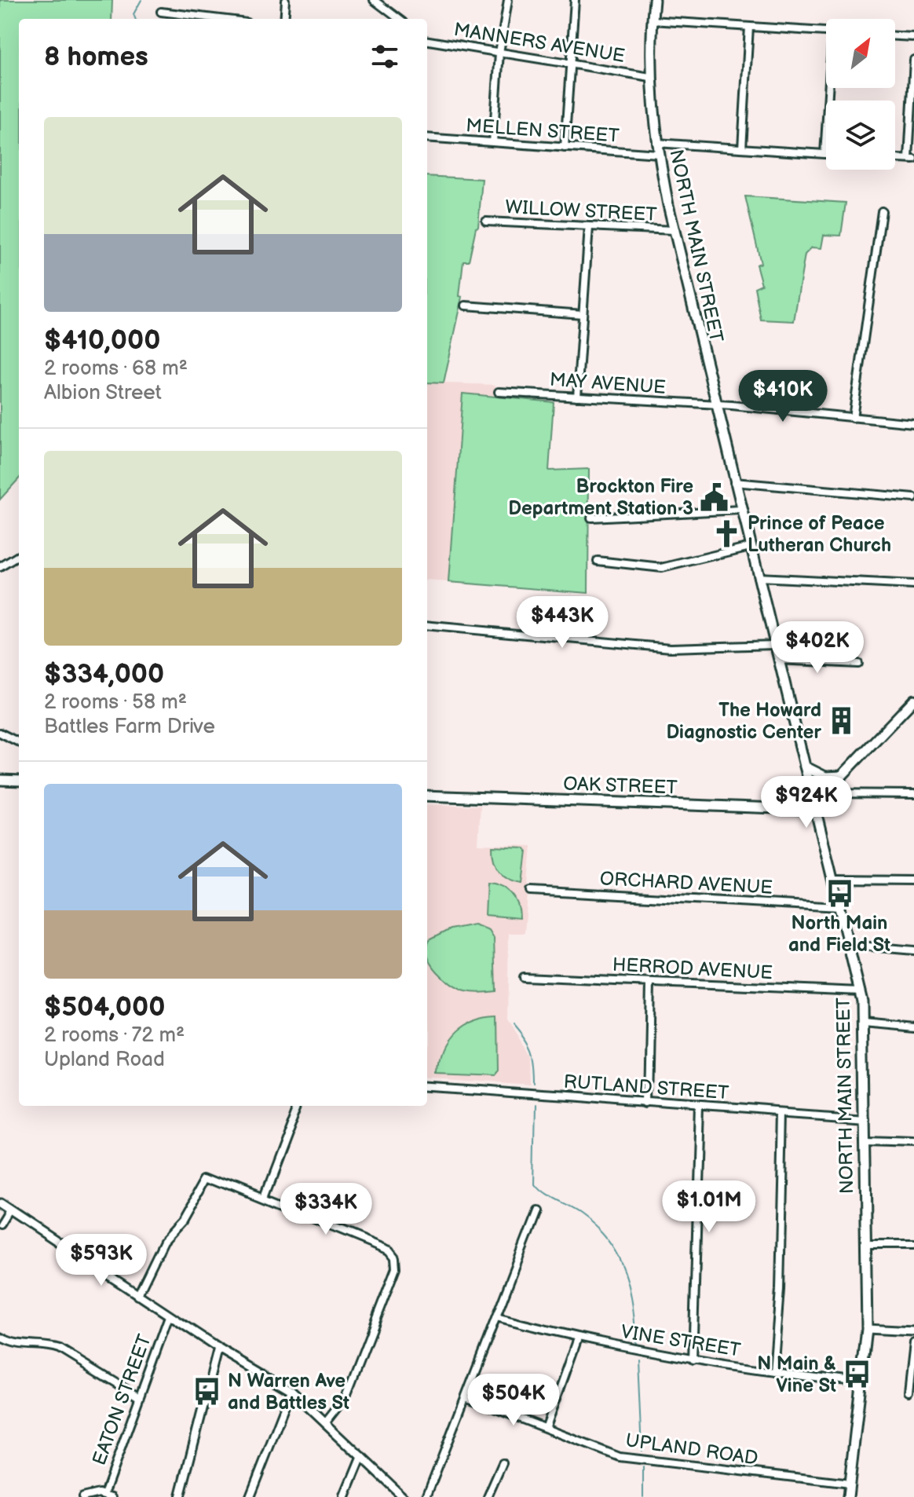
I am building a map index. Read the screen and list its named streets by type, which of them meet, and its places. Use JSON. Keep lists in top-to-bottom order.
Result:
{
  "streets": {
    "main road": ["NORTH MAIN STREET", "OAK STREET"],
    "street": [
      "MANNERS AVENUE",
      "MELLEN STREET",
      "WILLOW STREET",
      "MAY AVENUE",
      "ORCHARD AVENUE",
      "HERROD AVENUE",
      "RUTLAND STREET",
      "VINE STREET",
      "EATON STREET",
      "UPLAND ROAD"
    ]
  },
  "crossings": [
    ["MANNERS AVENUE", "NORTH MAIN STREET"],
    ["MELLEN STREET", "NORTH MAIN STREET"],
    ["WILLOW STREET", "NORTH MAIN STREET"],
    ["NORTH MAIN STREET", "MAY AVENUE"],
    ["NORTH MAIN STREET", "OAK STREET"],
    ["NORTH MAIN STREET", "ORCHARD AVENUE"],
    ["NORTH MAIN STREET", "HERROD AVENUE"],
    ["NORTH MAIN STREET", "RUTLAND STREET"],
    ["NORTH MAIN STREET", "VINE STREET"],
    ["NORTH MAIN STREET", "UPLAND ROAD"]
  ],
  "places": {
    "public building": ["Brockton Fire Department Station 3"],
    "church": ["Prince of Peace Lutheran Church"],
    "building": ["The Howard Diagnostic Center"],
    "bus stop": ["North Main and Field St", "N Main & Vine St", "N Warren Ave and Battles St"]
  },
  "north": "top right",
  "page": {
    "heading": "8 homes",
    "list": [
      {
        "name": "$410,000",
        "note": "2 rooms · 68 m² · Albion Street"
      },
      {
        "name": "$334,000",
        "note": "2 rooms · 58 m² · Battles Farm Drive"
      },
      {
        "name": "$504,000",
        "note": "2 rooms · 72 m² · Upland Road"
      }
    ],
    "price": [
      "$410K",
      "$443K",
      "$402K",
      "$924K",
      "$1.01M",
      "$334K",
      "$593K",
      "$504K"
    ]
  }
}
